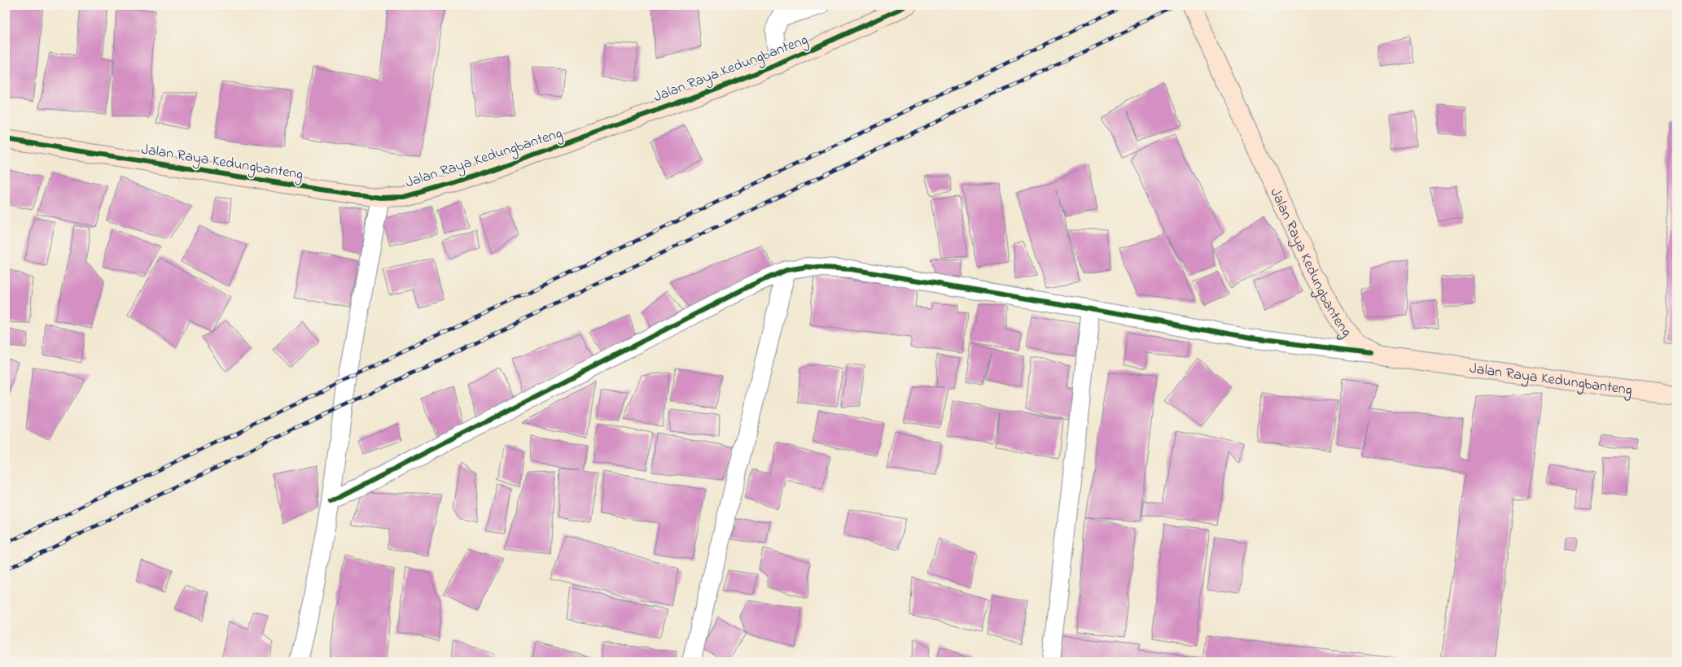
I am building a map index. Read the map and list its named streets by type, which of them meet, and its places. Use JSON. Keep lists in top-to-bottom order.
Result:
{
  "streets": {
    "street": ["Jalan Raya Kedungbanteng"]
  }
}
